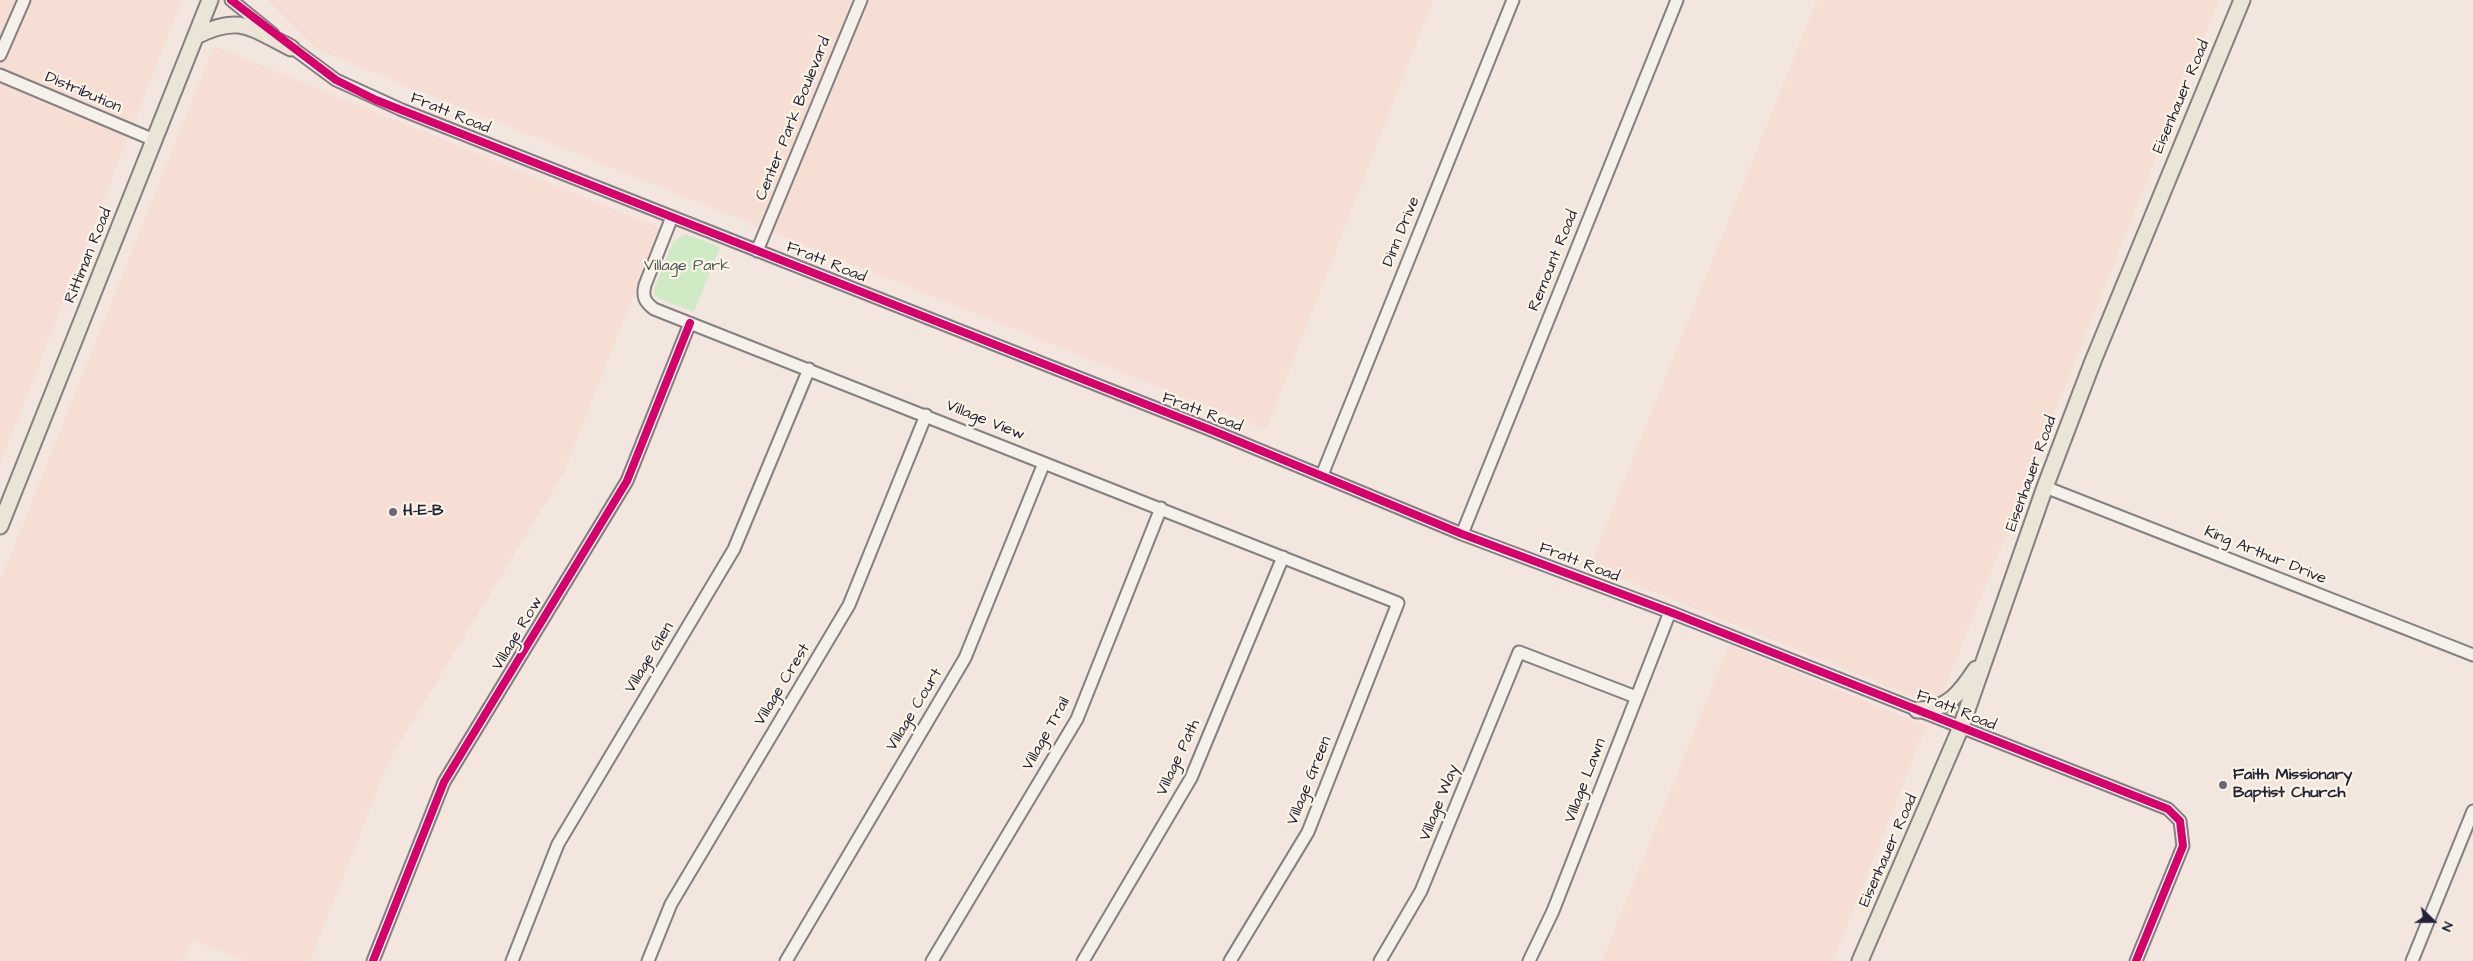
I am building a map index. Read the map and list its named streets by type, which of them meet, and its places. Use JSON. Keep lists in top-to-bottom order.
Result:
{
  "streets": {
    "main road": ["Eisenhauer Road", "Rittiman Road"],
    "street": [
      "Distribution",
      "Fratt Road",
      "Center Park Boulevard",
      "Dinn Drive",
      "Remount Road",
      "Village View",
      "King Arthur Drive",
      "Village Row",
      "Village Glen",
      "Village Crest",
      "Village Court",
      "Village Trail",
      "Village Path",
      "Village Green",
      "Village Lawn",
      "Village Way"
    ]
  },
  "crossings": [
    ["Distribution", "Rittiman Road"],
    ["Eisenhauer Road", "Fratt Road"],
    ["Eisenhauer Road", "King Arthur Drive"],
    ["Fratt Road", "Center Park Boulevard"],
    ["Fratt Road", "Dinn Drive"],
    ["Fratt Road", "Remount Road"],
    ["Fratt Road", "Village View"],
    ["Fratt Road", "Village Lawn"],
    ["Village View", "Village Row"],
    ["Village View", "Village Glen"],
    ["Village View", "Village Crest"],
    ["Village View", "Village Court"],
    ["Village View", "Village Trail"],
    ["Village View", "Village Path"],
    ["Village View", "Village Green"],
    ["Village Lawn", "Village Way"]
  ],
  "parks": ["Village Park"],
  "places": ["H-E-B", "Faith Missionary Baptist Church"],
  "north": "right"
}
